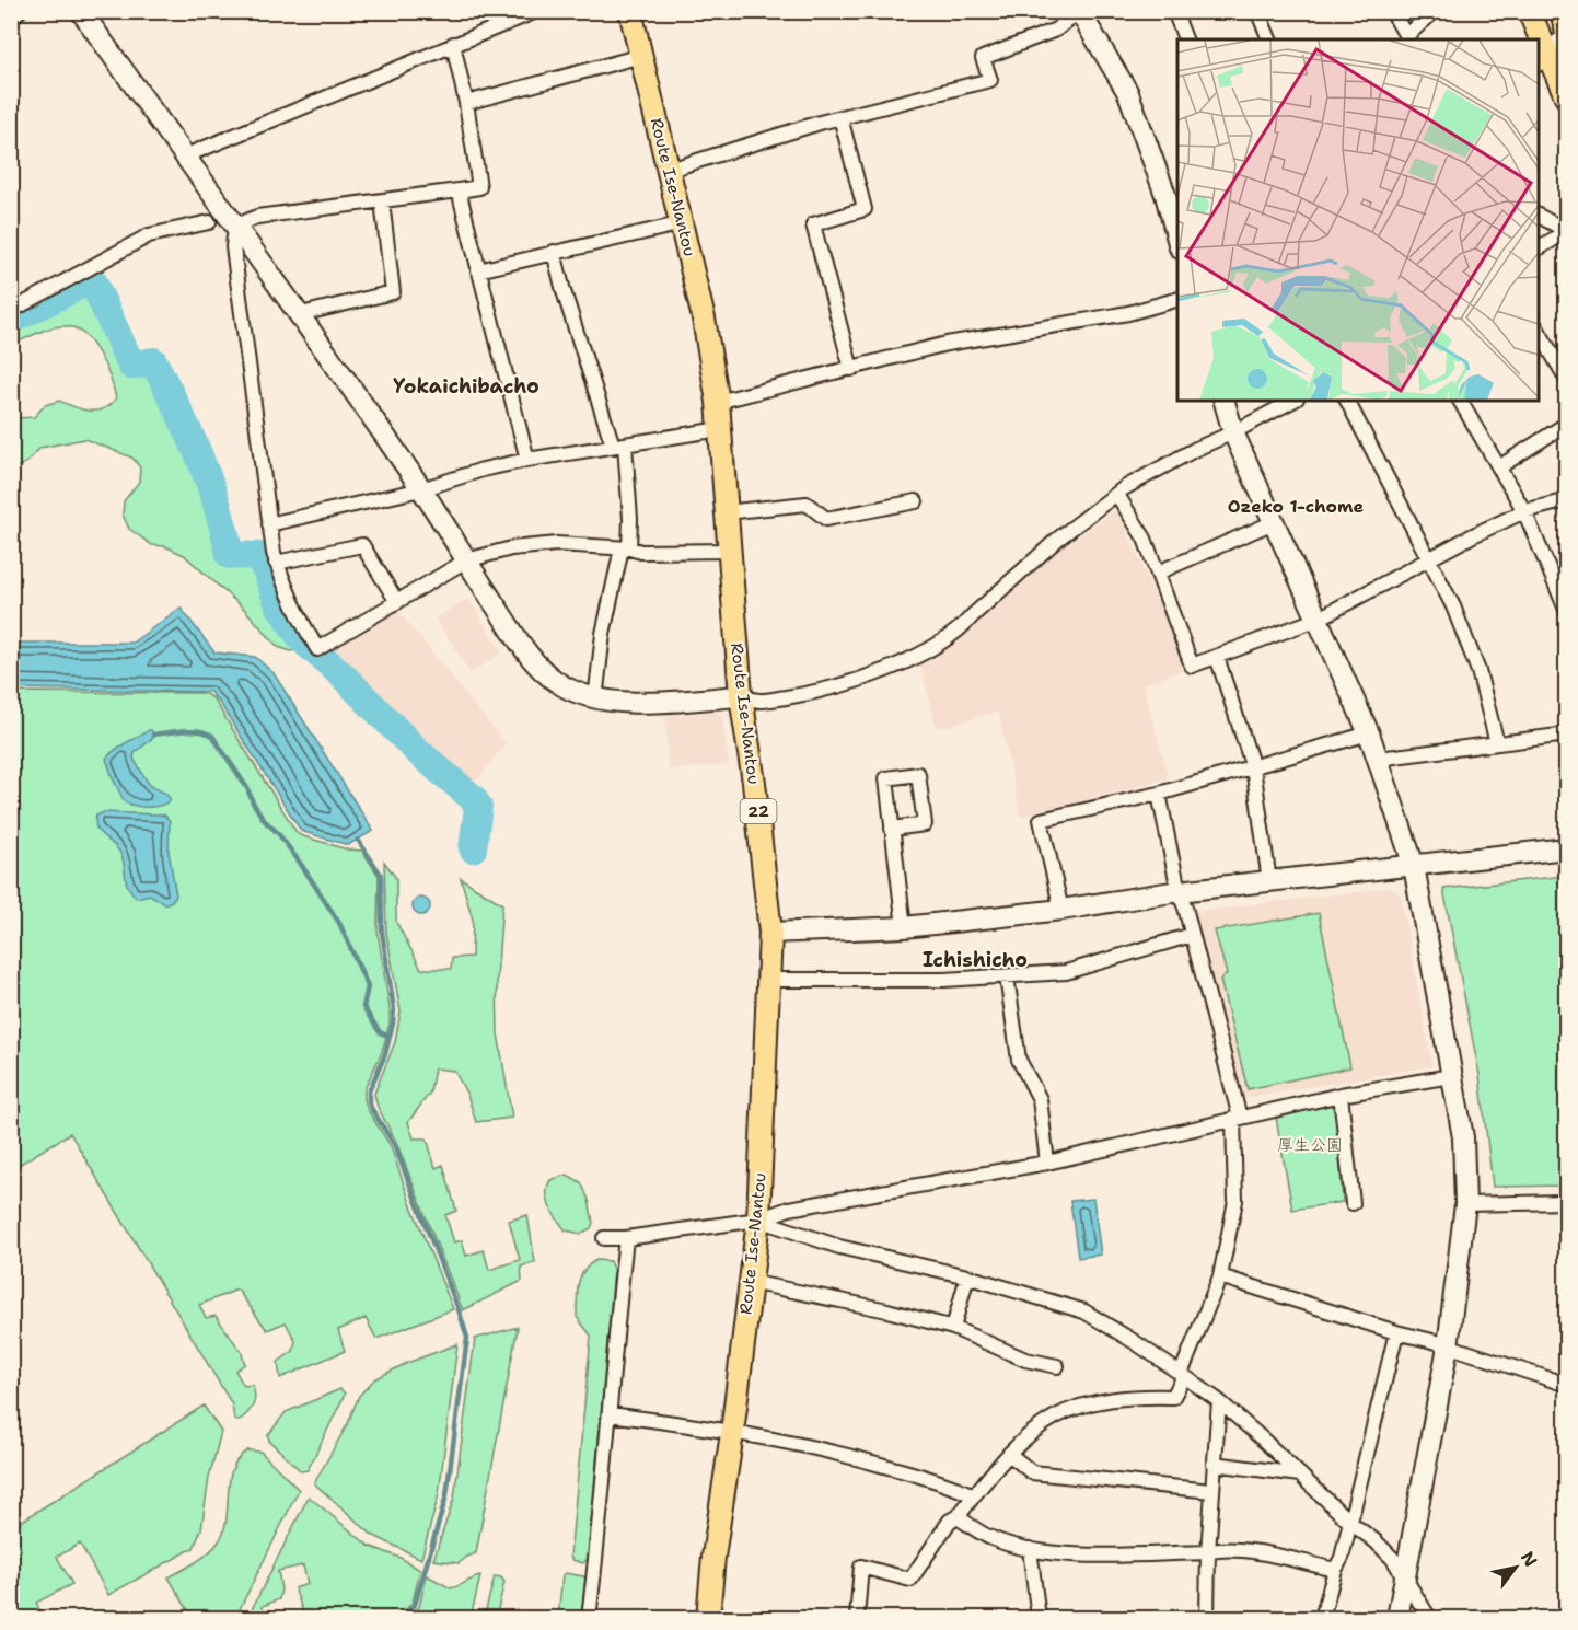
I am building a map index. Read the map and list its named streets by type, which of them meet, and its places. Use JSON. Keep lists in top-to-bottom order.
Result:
{
  "streets": {
    "main road": ["Route Ise-Nantou", "22"]
  },
  "districts": ["Yokaichibacho", "Ozeko 1-chome", "Ichishicho"],
  "parks": ["厚生公園"],
  "north": "top right"
}
